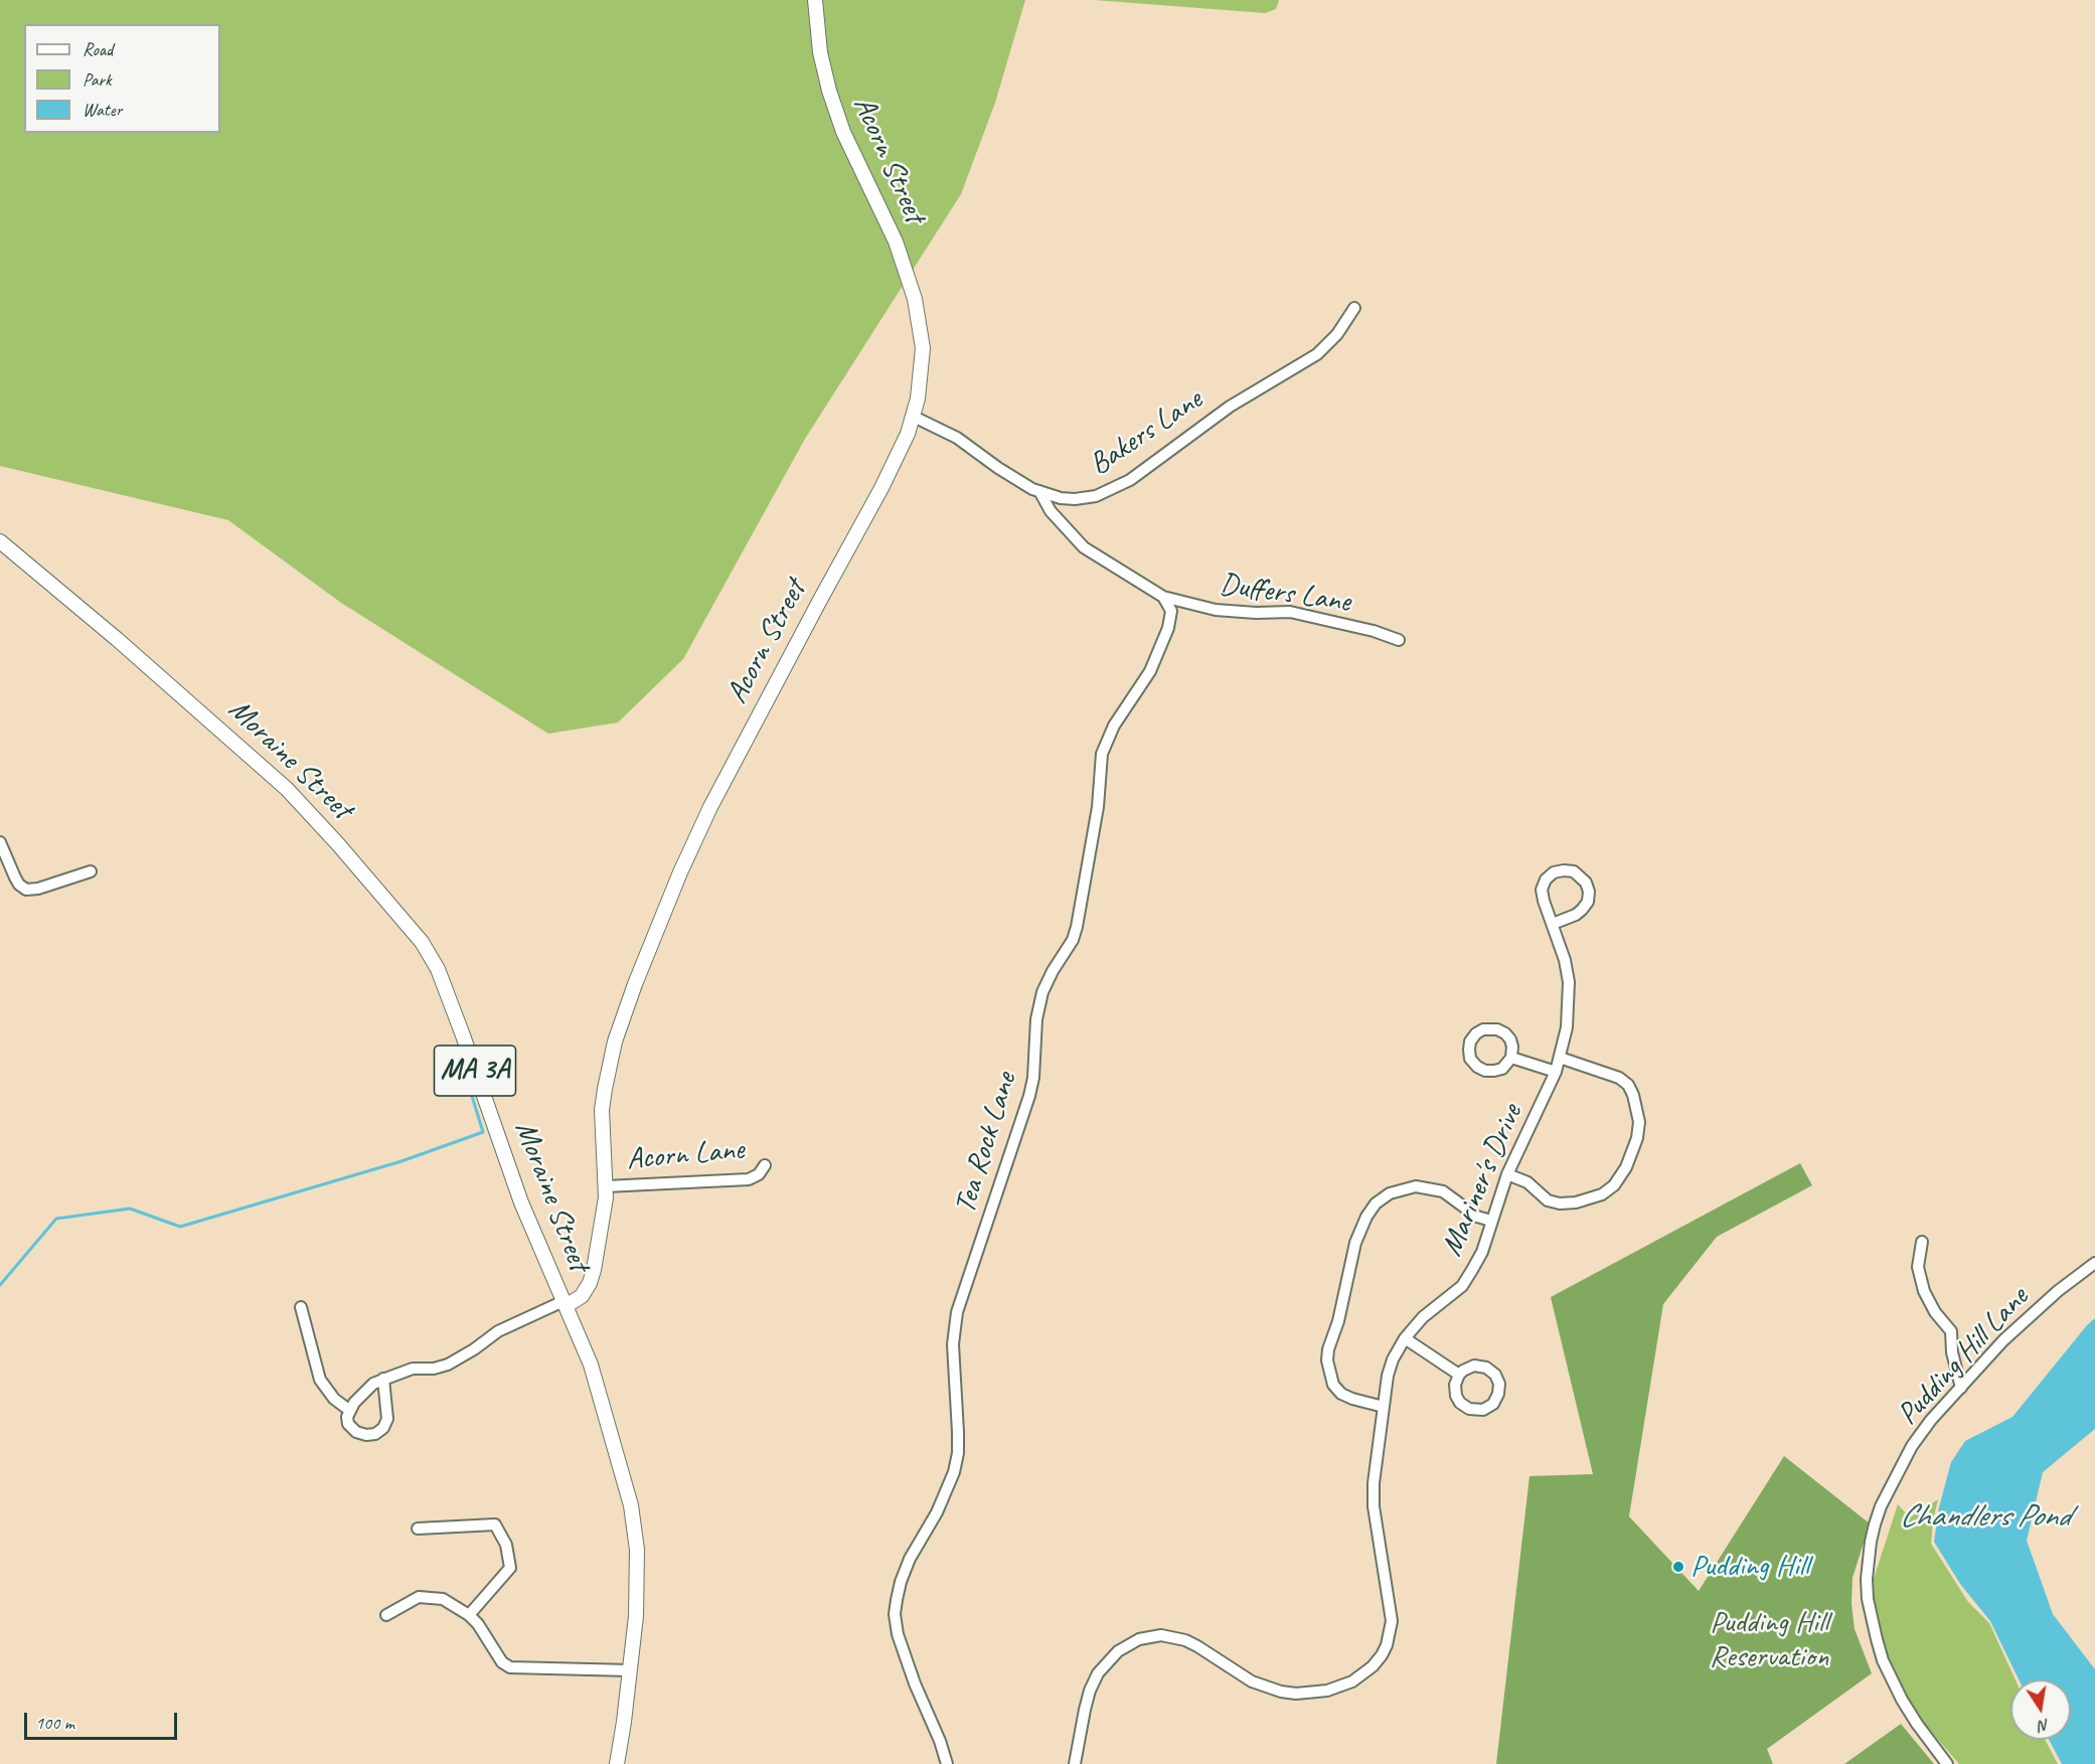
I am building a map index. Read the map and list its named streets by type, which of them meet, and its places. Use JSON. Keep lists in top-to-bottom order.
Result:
{
  "streets": {
    "main road": ["Acorn Street", "Moraine Street", "MA 3A"],
    "street": [
      "Bakers Lane",
      "Duffers Lane",
      "Tea Rock Lane",
      "Acorn Lane",
      "Mariner's Drive",
      "Pudding Hill Lane"
    ]
  },
  "crossings": [
    ["Acorn Street", "Bakers Lane"],
    ["Acorn Street", "Moraine Street"],
    ["Acorn Street", "Acorn Lane"],
    ["Duffers Lane", "Tea Rock Lane"]
  ],
  "water": ["Chandlers Pond"],
  "parks": ["Pudding Hill Reservation"],
  "places": ["Pudding Hill"],
  "legend": ["Road", "Park", "Water"],
  "scale_bar": "100 m",
  "north": "bottom"
}
